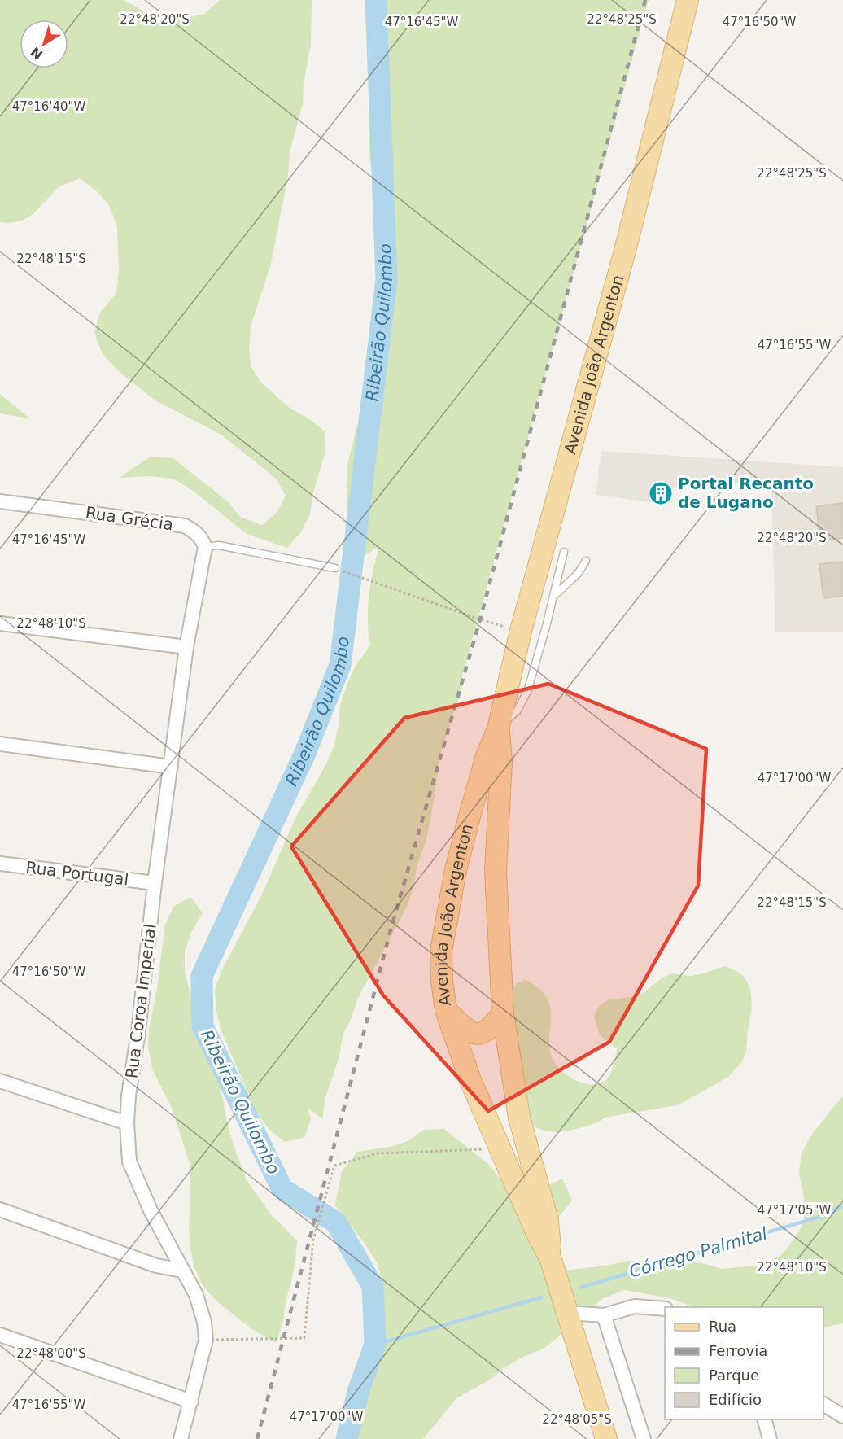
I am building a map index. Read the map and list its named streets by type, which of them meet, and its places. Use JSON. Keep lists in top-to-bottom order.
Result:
{
  "streets": {
    "main road": ["Avenida João Argenton"],
    "street": ["Rua Grécia", "Rua Portugal", "Rua Coroa Imperial"]
  },
  "crossings": [
    ["Rua Grécia", "Rua Coroa Imperial"],
    ["Rua Portugal", "Rua Coroa Imperial"]
  ],
  "water": ["Ribeirão Quilombo", "Córrego Palmital"],
  "places": {
    "building": ["Portal Recanto de Lugano"]
  },
  "legend": [
    "Rua",
    "Ferrovia",
    "Parque",
    "Edifício"
  ],
  "north": "bottom left",
  "coordinates": [
    "22°48'20\"S",
    "22°48'25\"S",
    "47°16'45\"W",
    "47°16'50\"W",
    "47°16'40\"W",
    "22°48'15\"S",
    "47°16'55\"W",
    "22°48'10\"S",
    "47°17'00\"W",
    "47°17'05\"W",
    "22°48'00\"S",
    "22°48'05\"S"
  ]
}
